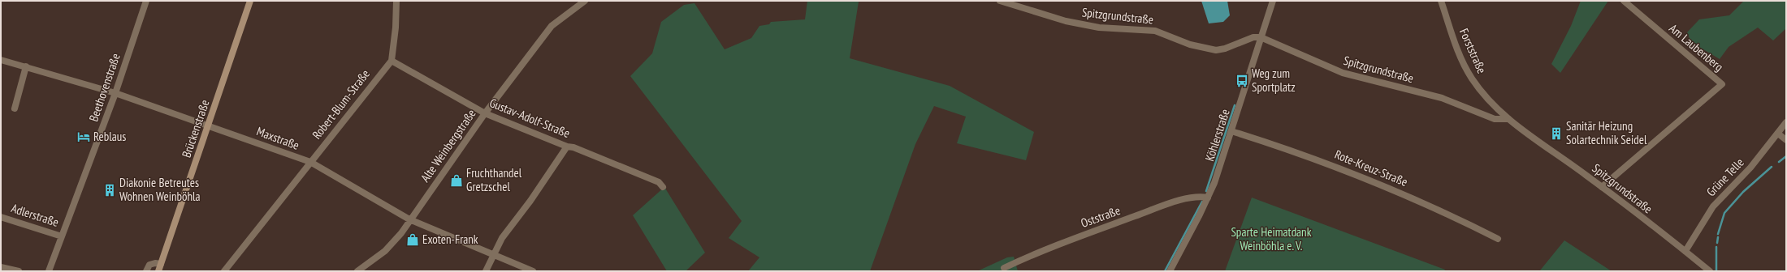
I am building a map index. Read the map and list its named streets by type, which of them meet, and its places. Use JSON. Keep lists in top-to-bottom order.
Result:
{
  "streets": {
    "main road": ["Brückenstraße"],
    "street": [
      "Spitzgrundstraße",
      "Am Laubenberg",
      "Forststraße",
      "Beethovenstraße",
      "Robert-Blum-Straße",
      "Gustav-Adolf-Straße",
      "Köhlerstraße",
      "Maxstraße",
      "Alte Weinbergstraße",
      "Rote-Kreuz-Straße",
      "Grüne Telle",
      "Adlerstraße",
      "Oststraße"
    ]
  },
  "crossings": [
    ["Spitzgrundstraße", "Am Laubenberg"],
    ["Spitzgrundstraße", "Forststraße"],
    ["Spitzgrundstraße", "Köhlerstraße"],
    ["Spitzgrundstraße", "Grüne Telle"],
    ["Beethovenstraße", "Maxstraße"],
    ["Beethovenstraße", "Adlerstraße"],
    ["Robert-Blum-Straße", "Gustav-Adolf-Straße"],
    ["Robert-Blum-Straße", "Maxstraße"],
    ["Gustav-Adolf-Straße", "Alte Weinbergstraße"],
    ["Brückenstraße", "Maxstraße"],
    ["Köhlerstraße", "Rote-Kreuz-Straße"],
    ["Köhlerstraße", "Oststraße"],
    ["Maxstraße", "Alte Weinbergstraße"]
  ],
  "parks": ["Sparte Heimatdank Weinböhla e. V."],
  "places": {
    "bus stop": ["Weg zum Sportplatz"],
    "building": ["Sanitär Heizung Solartechnik Seidel", "Diakonie Betreutes Wohnen Weinböhla"],
    "hotel": ["Reblaus"],
    "shop": ["Fruchthandel Gretzschel", "Exoten-Frank"]
  }
}
